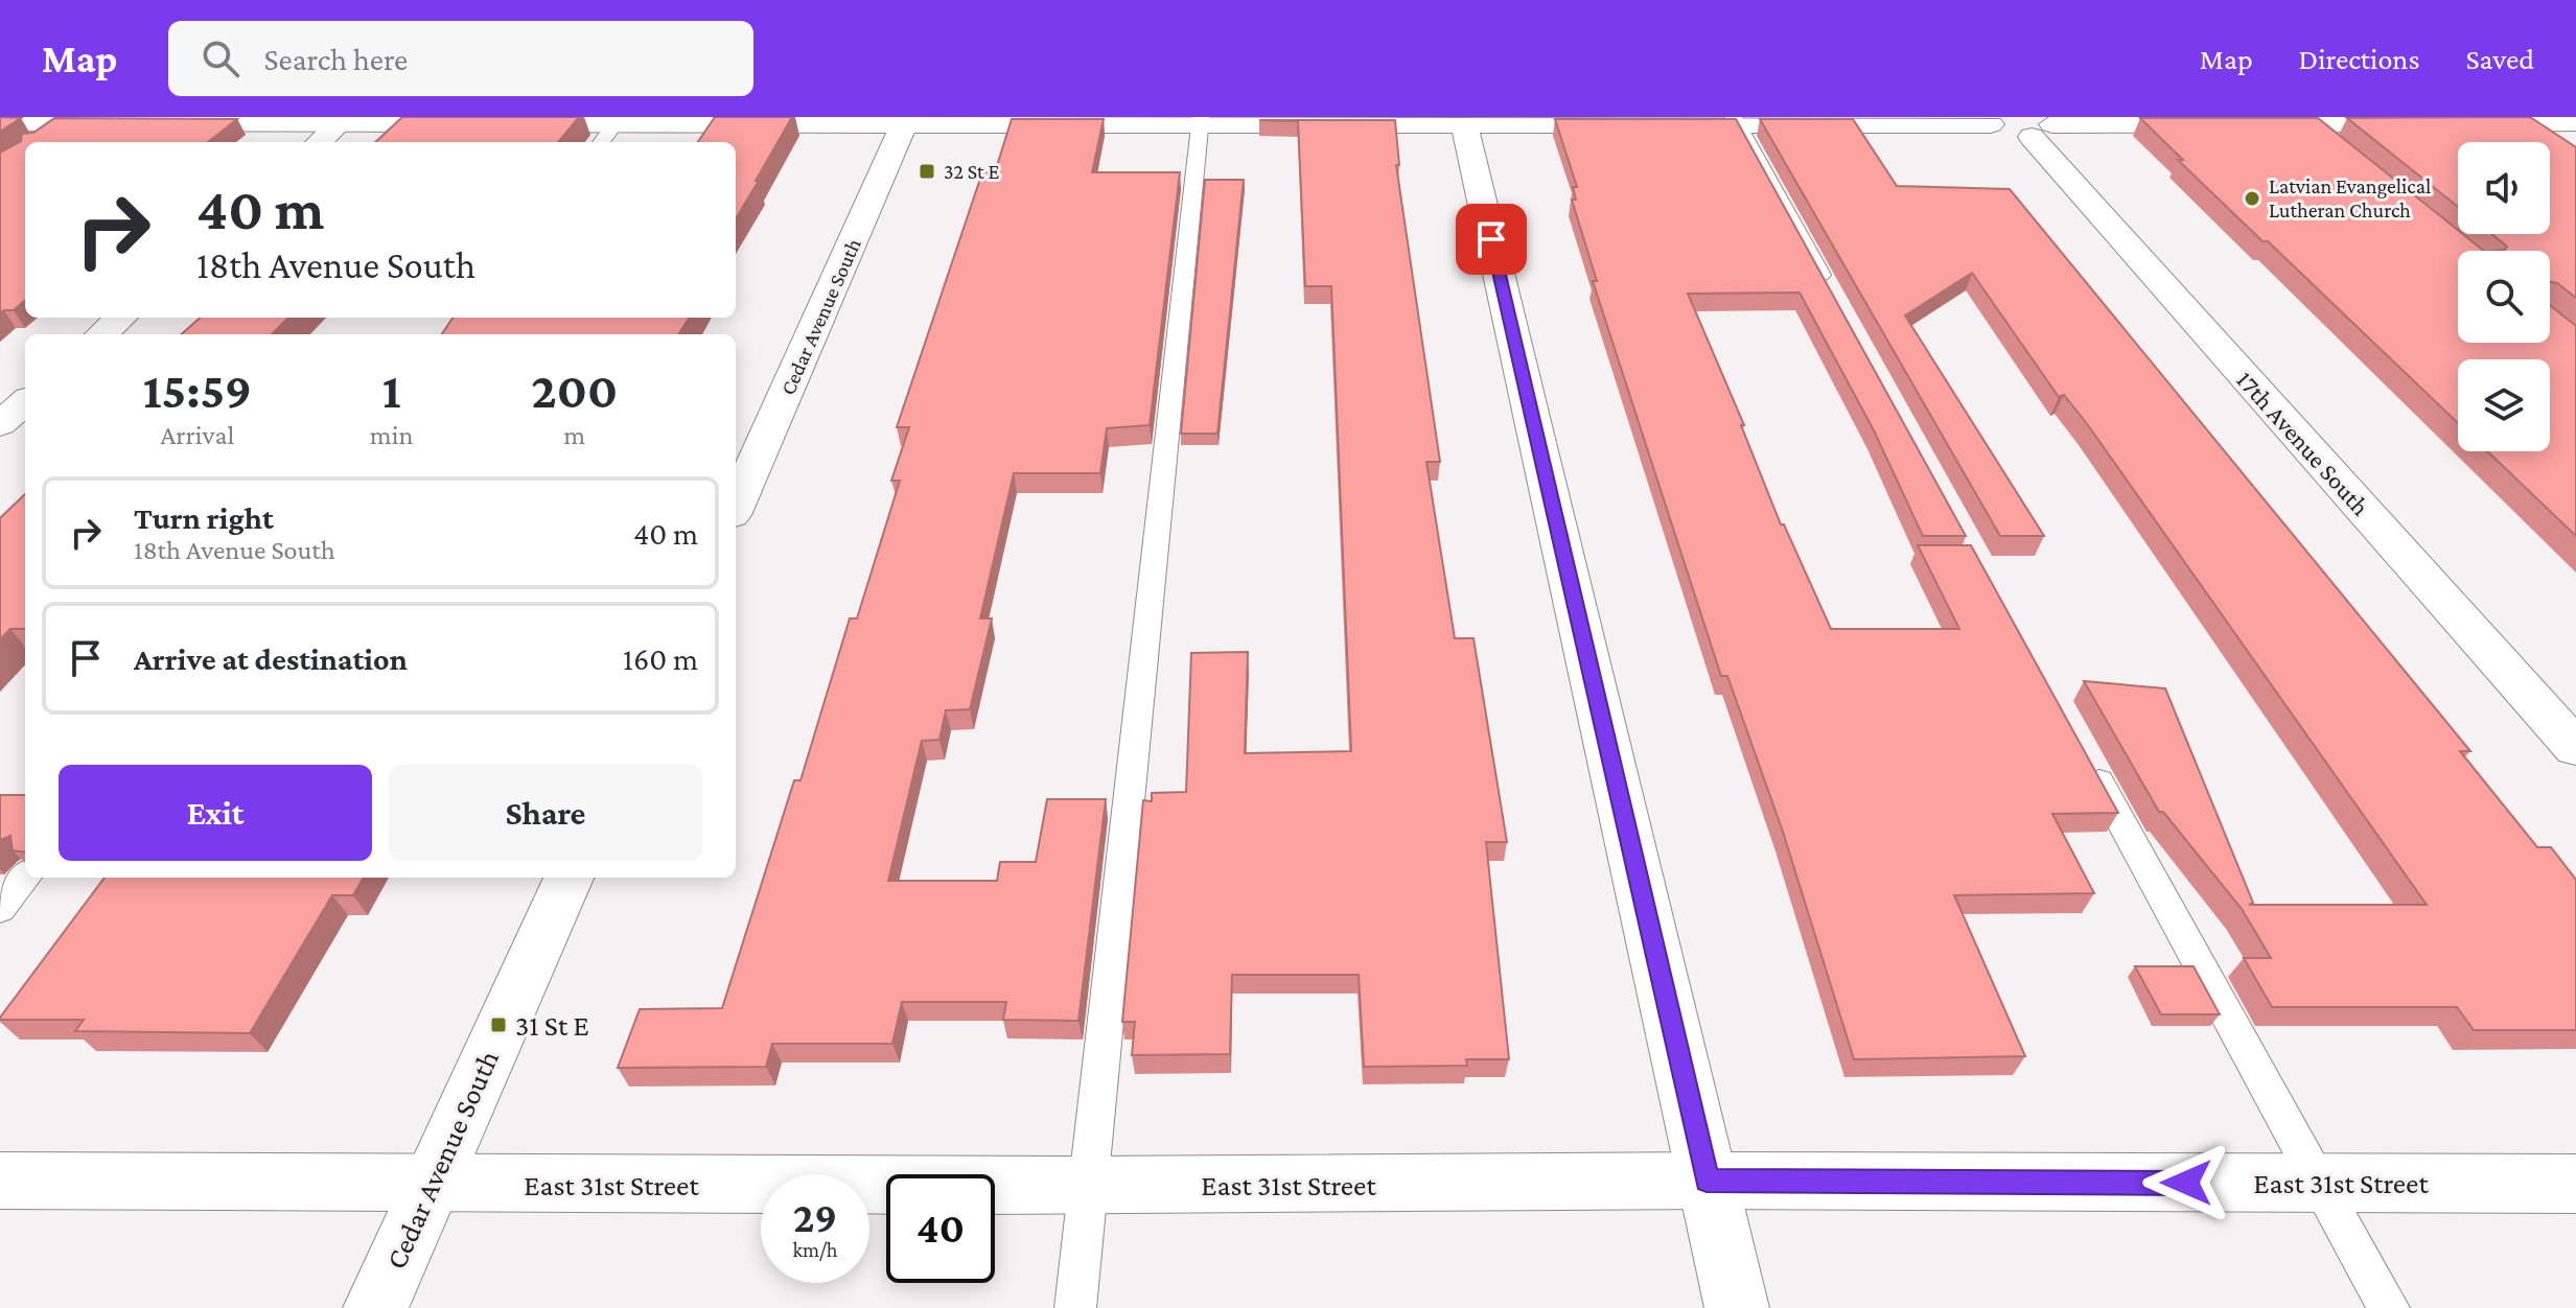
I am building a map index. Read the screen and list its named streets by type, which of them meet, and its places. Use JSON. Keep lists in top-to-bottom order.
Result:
{
  "streets": {
    "street": ["Cedar Avenue South", "17th Avenue South", "East 31st Street"]
  },
  "crossings": [
    ["Cedar Avenue South", "East 31st Street"]
  ],
  "places": {
    "transit": ["32 St E", "31 St E"],
    "other": ["Latvian Evangelical Lutheran Church"]
  },
  "page": {
    "header": "Map",
    "search": "Search here",
    "nav": ["Map", "Directions", "Saved"],
    "turn": ["40 m", "18th Avenue South"],
    "eta": [
      "15:59",
      "Arrival",
      "1",
      "min",
      "200",
      "m"
    ],
    "list": [
      {
        "name": "Turn right",
        "note": "18th Avenue South",
        "value": "40 m"
      },
      {
        "name": "Arrive at destination",
        "value": "160 m"
      }
    ],
    "buttons": ["Exit", "Share"],
    "speed": "29 km/h",
    "limit": "40"
  }
}
